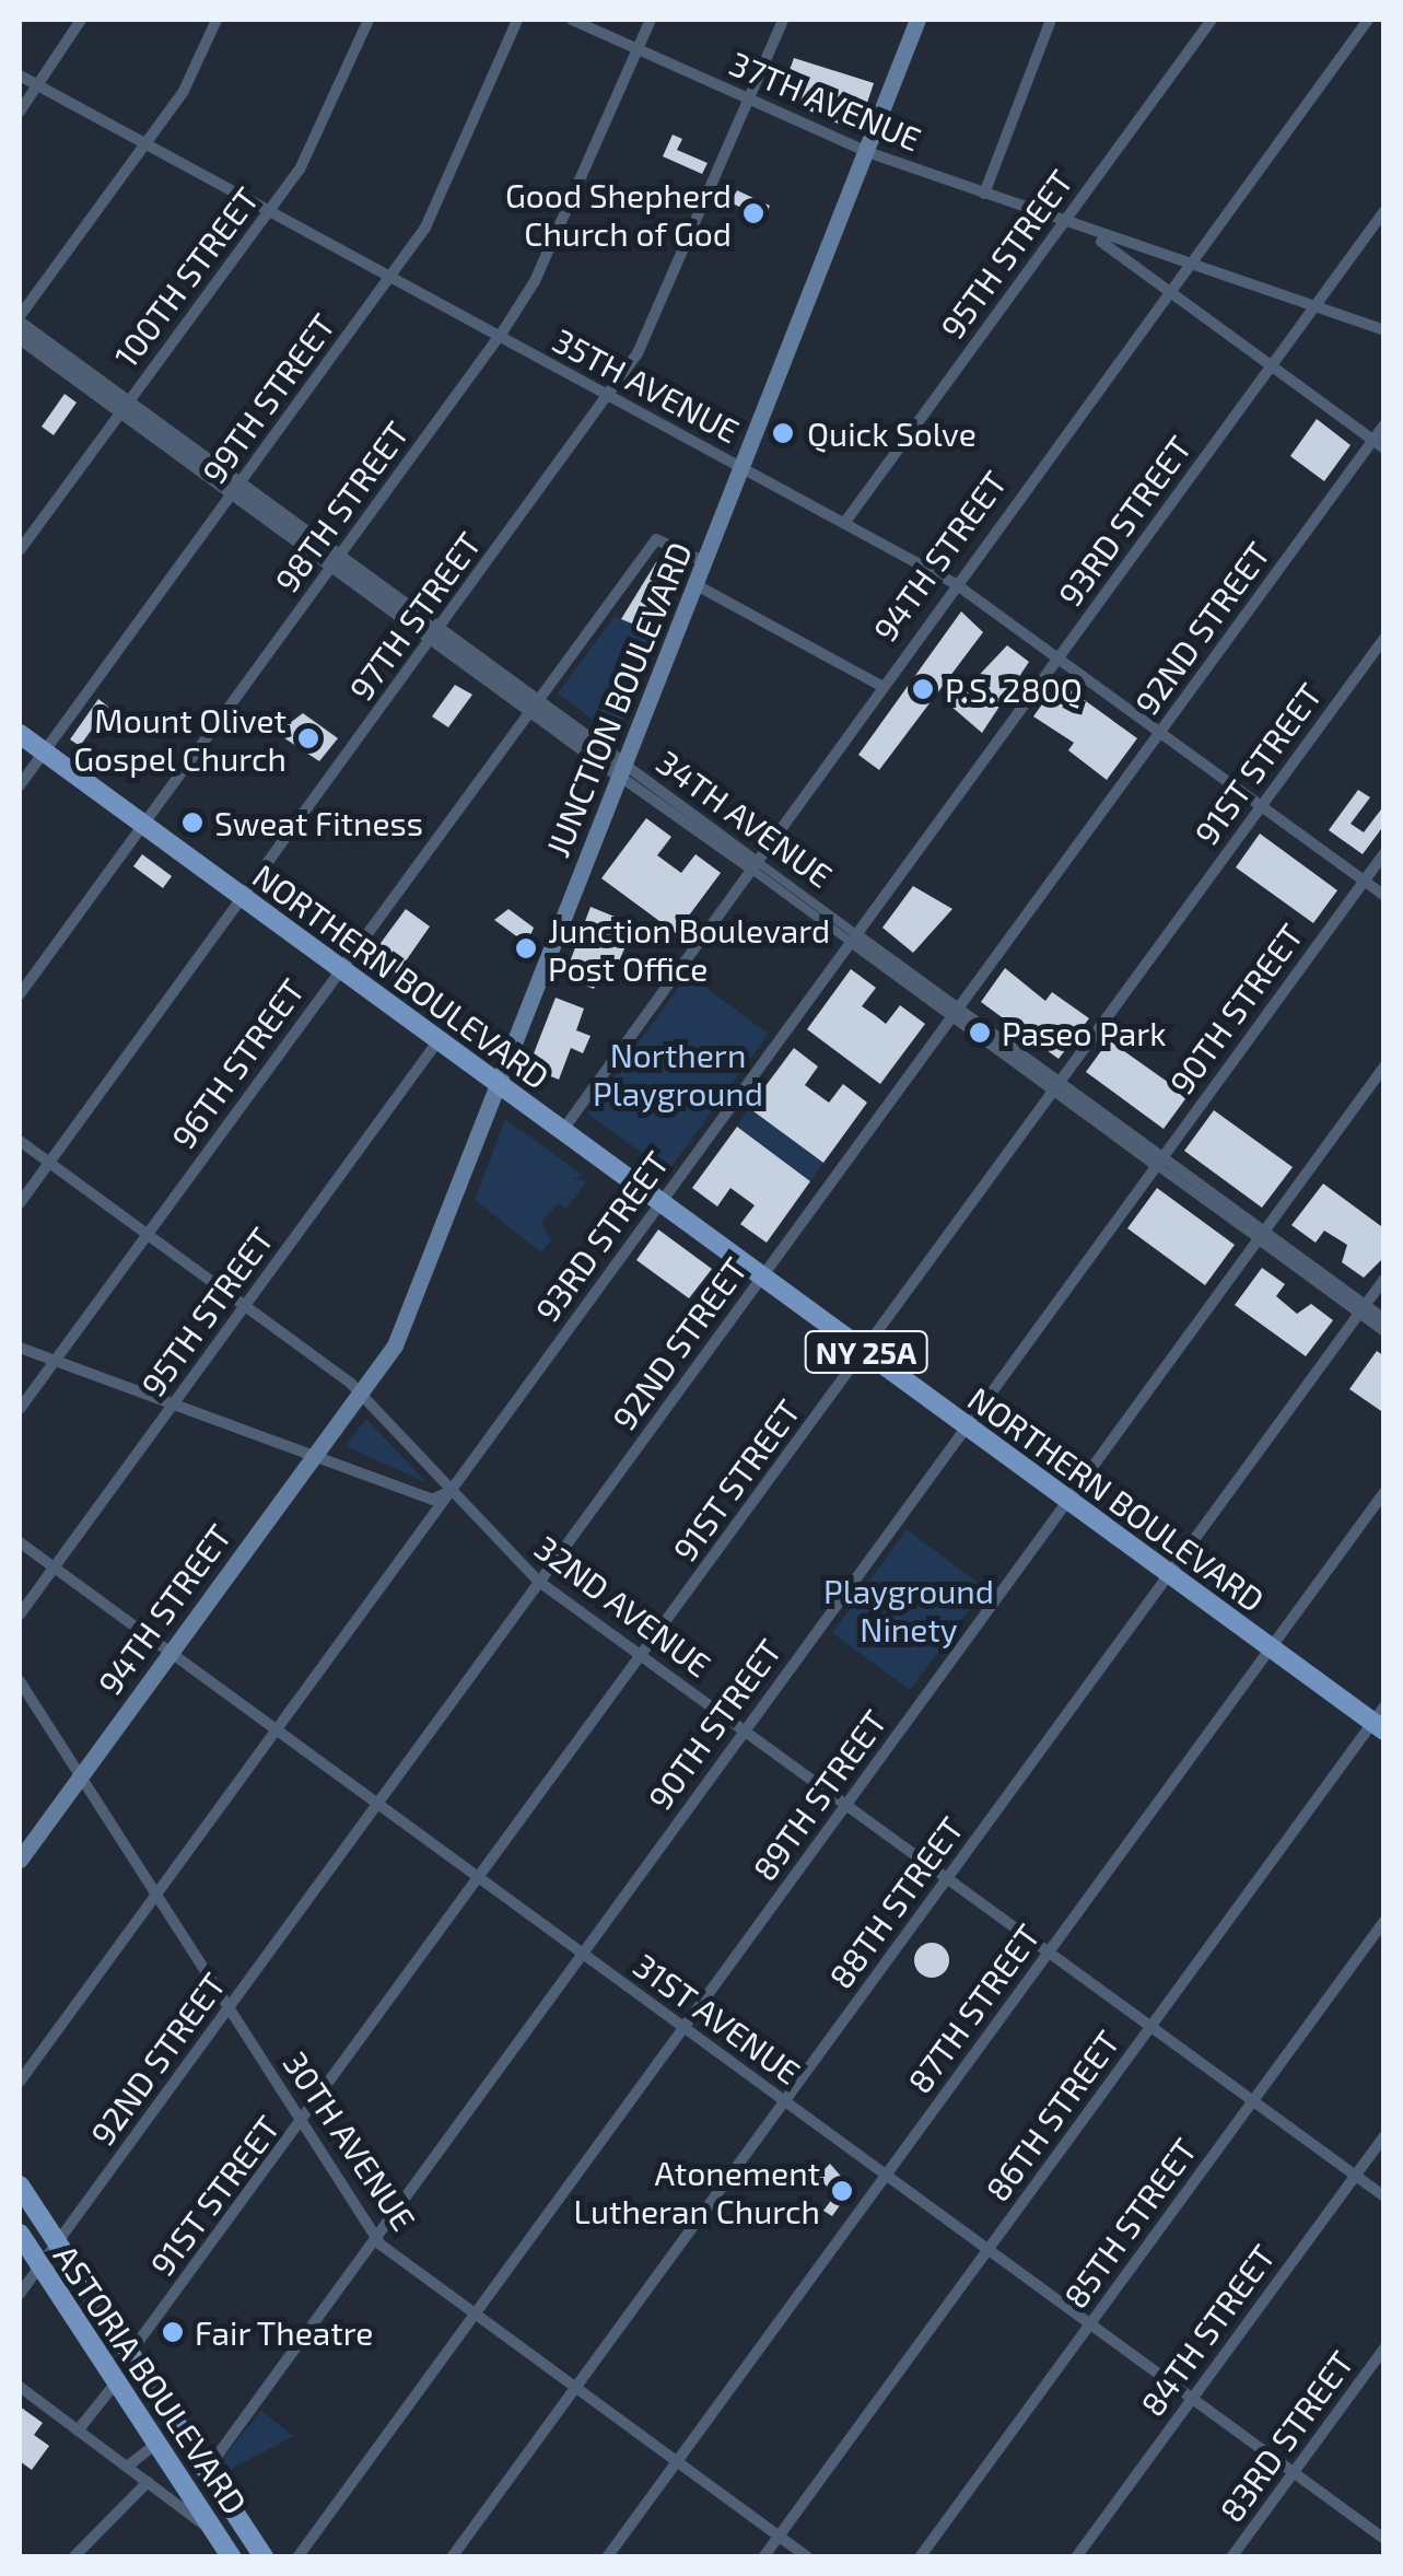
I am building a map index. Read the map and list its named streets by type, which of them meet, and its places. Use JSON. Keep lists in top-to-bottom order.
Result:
{
  "streets": {
    "main road": [
      "94TH STREET",
      "JUNCTION BOULEVARD",
      "NORTHERN BOULEVARD",
      "NY 25A",
      "ASTORIA BOULEVARD"
    ],
    "street": [
      "37TH AVENUE",
      "95TH STREET",
      "100TH STREET",
      "35TH AVENUE",
      "99TH STREET",
      "98TH STREET",
      "93RD STREET",
      "97TH STREET",
      "92ND STREET",
      "91ST STREET",
      "34TH AVENUE",
      "90TH STREET",
      "96TH STREET",
      "32ND AVENUE",
      "89TH STREET",
      "88TH STREET",
      "87TH STREET",
      "31ST AVENUE",
      "86TH STREET",
      "30TH AVENUE",
      "85TH STREET",
      "84TH STREET",
      "83RD STREET"
    ]
  },
  "crossings": [
    ["37TH AVENUE", "95TH STREET"],
    ["37TH AVENUE", "98TH STREET"],
    ["37TH AVENUE", "97TH STREET"],
    ["37TH AVENUE", "JUNCTION BOULEVARD"],
    ["95TH STREET", "35TH AVENUE"],
    ["95TH STREET", "NORTHERN BOULEVARD"],
    ["95TH STREET", "32ND AVENUE"],
    ["95TH STREET", "31ST AVENUE"],
    ["100TH STREET", "35TH AVENUE"],
    ["100TH STREET", "34TH AVENUE"],
    ["35TH AVENUE", "99TH STREET"],
    ["35TH AVENUE", "98TH STREET"],
    ["35TH AVENUE", "93RD STREET"],
    ["35TH AVENUE", "94TH STREET"],
    ["35TH AVENUE", "97TH STREET"],
    ["35TH AVENUE", "92ND STREET"],
    ["35TH AVENUE", "JUNCTION BOULEVARD"],
    ["35TH AVENUE", "91ST STREET"],
    ["35TH AVENUE", "90TH STREET"],
    ["99TH STREET", "34TH AVENUE"],
    ["99TH STREET", "NORTHERN BOULEVARD"],
    ["98TH STREET", "34TH AVENUE"],
    ["98TH STREET", "NORTHERN BOULEVARD"],
    ["93RD STREET", "34TH AVENUE"],
    ["93RD STREET", "NORTHERN BOULEVARD"],
    ["93RD STREET", "32ND AVENUE"],
    ["93RD STREET", "31ST AVENUE"],
    ["93RD STREET", "30TH AVENUE"],
    ["94TH STREET", "JUNCTION BOULEVARD"],
    ["94TH STREET", "34TH AVENUE"],
    ["94TH STREET", "NORTHERN BOULEVARD"],
    ["94TH STREET", "32ND AVENUE"],
    ["94TH STREET", "31ST AVENUE"],
    ["94TH STREET", "30TH AVENUE"],
    ["97TH STREET", "34TH AVENUE"],
    ["97TH STREET", "NORTHERN BOULEVARD"],
    ["97TH STREET", "32ND AVENUE"],
    ["92ND STREET", "34TH AVENUE"],
    ["92ND STREET", "NORTHERN BOULEVARD"],
    ["92ND STREET", "32ND AVENUE"],
    ["92ND STREET", "31ST AVENUE"],
    ["92ND STREET", "30TH AVENUE"],
    ["92ND STREET", "ASTORIA BOULEVARD"],
    ["JUNCTION BOULEVARD", "34TH AVENUE"],
    ["JUNCTION BOULEVARD", "NORTHERN BOULEVARD"],
    ["JUNCTION BOULEVARD", "96TH STREET"],
    ["JUNCTION BOULEVARD", "32ND AVENUE"],
    ["91ST STREET", "34TH AVENUE"],
    ["91ST STREET", "NORTHERN BOULEVARD"],
    ["91ST STREET", "32ND AVENUE"],
    ["91ST STREET", "31ST AVENUE"],
    ["91ST STREET", "30TH AVENUE"],
    ["91ST STREET", "ASTORIA BOULEVARD"],
    ["34TH AVENUE", "90TH STREET"],
    ["34TH AVENUE", "96TH STREET"],
    ["34TH AVENUE", "89TH STREET"],
    ["34TH AVENUE", "88TH STREET"],
    ["NORTHERN BOULEVARD", "90TH STREET"],
    ["NORTHERN BOULEVARD", "96TH STREET"],
    ["NORTHERN BOULEVARD", "89TH STREET"],
    ["NORTHERN BOULEVARD", "88TH STREET"],
    ["NORTHERN BOULEVARD", "87TH STREET"],
    ["NORTHERN BOULEVARD", "86TH STREET"],
    ["90TH STREET", "32ND AVENUE"],
    ["90TH STREET", "31ST AVENUE"],
    ["90TH STREET", "30TH AVENUE"],
    ["90TH STREET", "ASTORIA BOULEVARD"],
    ["96TH STREET", "32ND AVENUE"],
    ["32ND AVENUE", "89TH STREET"],
    ["32ND AVENUE", "88TH STREET"],
    ["32ND AVENUE", "87TH STREET"],
    ["32ND AVENUE", "86TH STREET"],
    ["32ND AVENUE", "85TH STREET"],
    ["32ND AVENUE", "84TH STREET"],
    ["89TH STREET", "31ST AVENUE"],
    ["89TH STREET", "30TH AVENUE"],
    ["88TH STREET", "31ST AVENUE"],
    ["88TH STREET", "30TH AVENUE"],
    ["87TH STREET", "31ST AVENUE"],
    ["87TH STREET", "30TH AVENUE"],
    ["31ST AVENUE", "86TH STREET"],
    ["31ST AVENUE", "85TH STREET"],
    ["31ST AVENUE", "84TH STREET"],
    ["31ST AVENUE", "83RD STREET"],
    ["86TH STREET", "30TH AVENUE"]
  ],
  "parks": ["Northern Playground", "Playground Ninety"],
  "places": [
    "Good Shepherd Church of God",
    "Quick Solve",
    "P.S. 280Q",
    "Mount Olivet Gospel Church",
    "Sweat Fitness",
    "Junction Boulevard Post Office",
    "Paseo Park",
    "Atonement Lutheran Church",
    "Fair Theatre"
  ]
}
